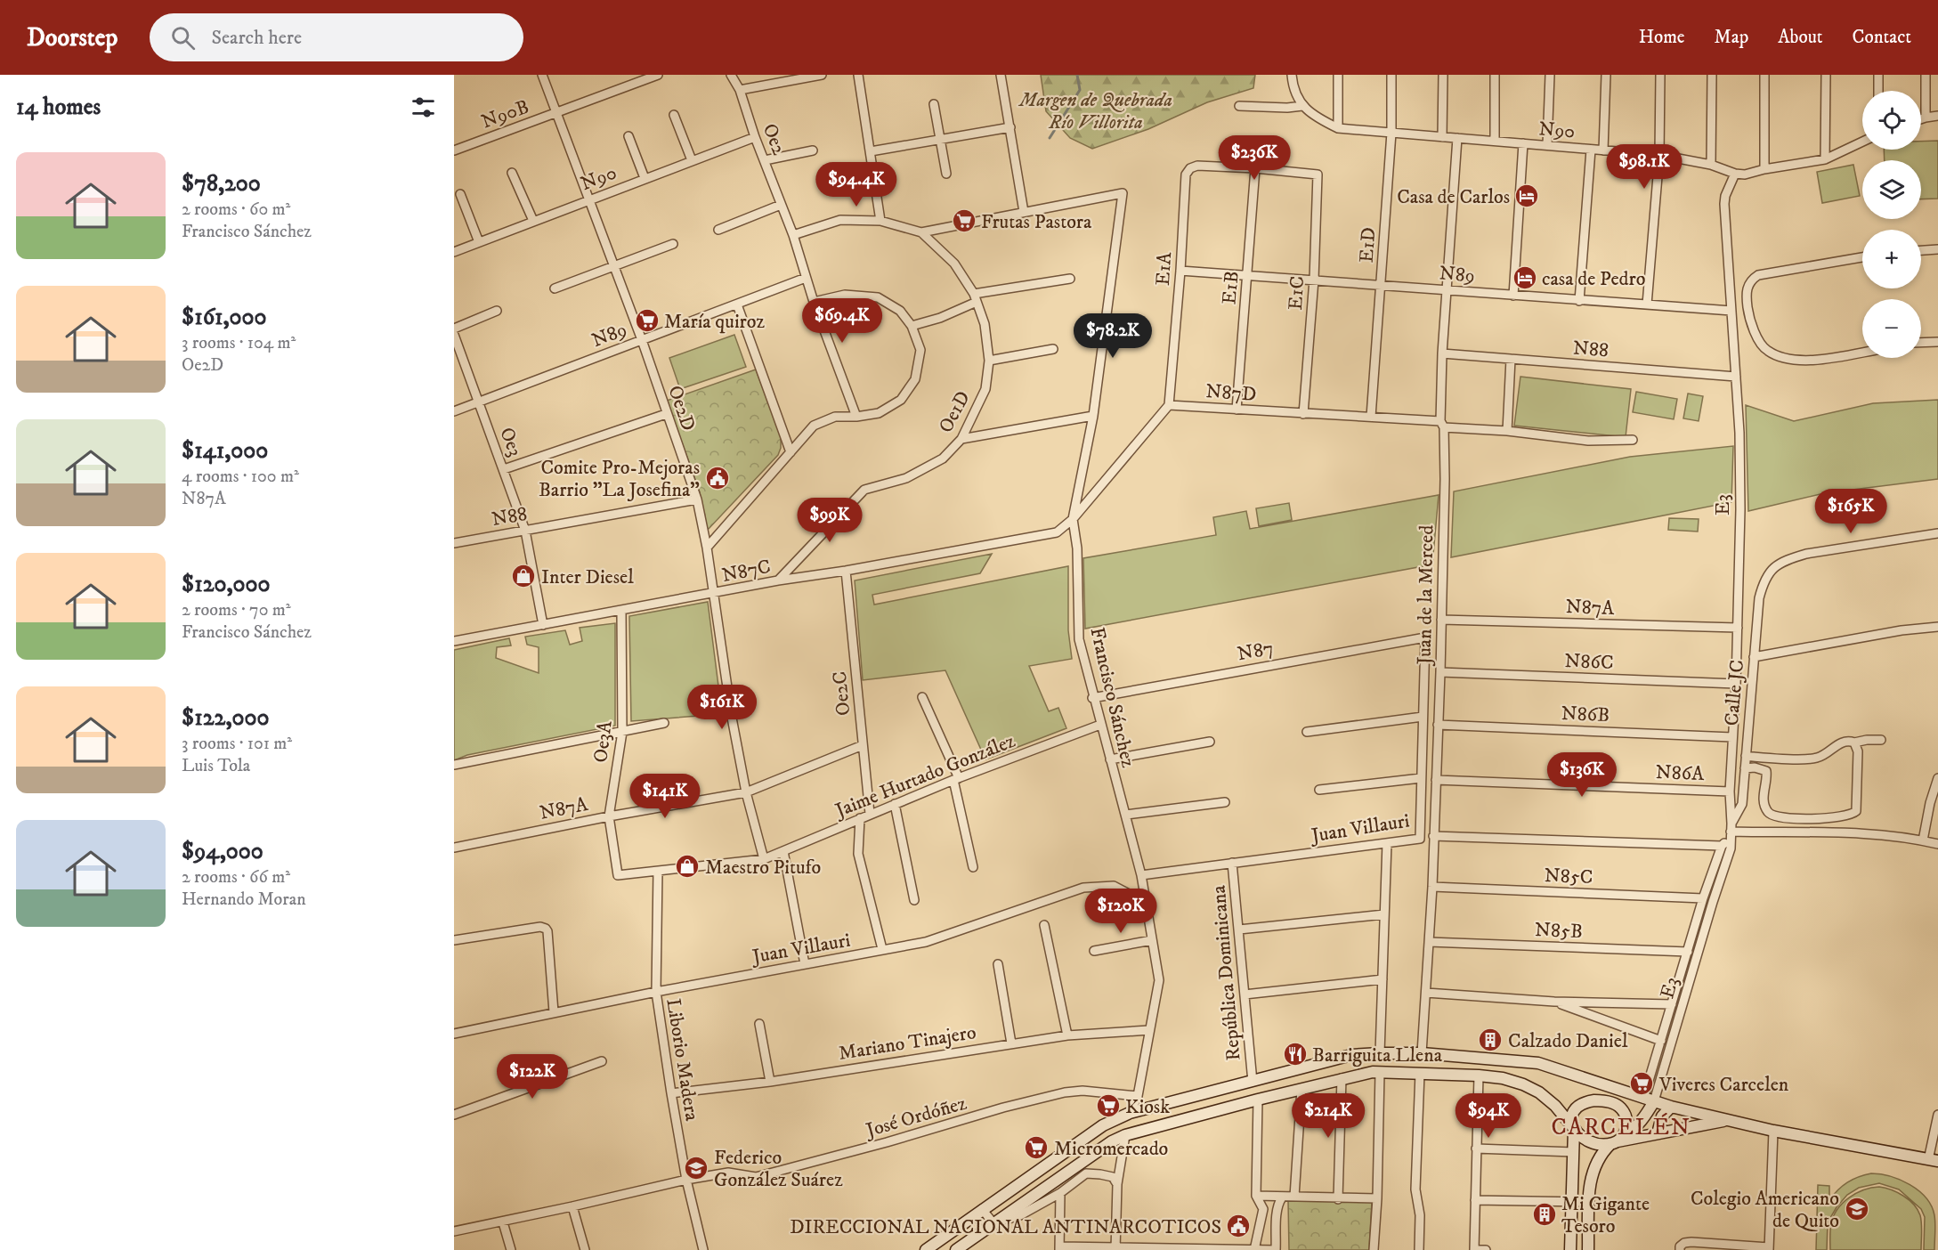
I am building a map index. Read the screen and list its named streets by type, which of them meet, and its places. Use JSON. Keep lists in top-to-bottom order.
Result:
{
  "streets": {
    "street": [
      "N90B",
      "N90",
      "Oe2",
      "E1D",
      "E1A",
      "N89",
      "E1B",
      "E1C",
      "N88",
      "N87D",
      "Oe2D",
      "Oe1D",
      "Oe3",
      "E3",
      "N87C",
      "Juan de la Merced",
      "N87A",
      "N87",
      "N86C",
      "Calle JC",
      "Oe2C",
      "Francisco Sánchez",
      "N86B",
      "Oe3A",
      "N86A",
      "Jaime Hurtado González",
      "Juan Villauri",
      "N85C",
      "N85B",
      "República Dominicana",
      "Mariano Tinajero",
      "Liborio Madera",
      "José Ordóñez"
    ]
  },
  "crossings": [
    ["N90B", "Oe2D"],
    ["N90", "Oe2"],
    ["N90", "E1D"],
    ["N90", "Oe2D"],
    ["N90", "E3"],
    ["N90", "Juan de la Merced"],
    ["Oe2", "N89"],
    ["E1D", "N89"],
    ["E1D", "N87D"],
    ["E1A", "N89"],
    ["E1A", "E1B"],
    ["E1A", "E1C"],
    ["E1A", "N87D"],
    ["N89", "E1B"],
    ["N89", "E1C"],
    ["N89", "Oe2D"],
    ["N89", "Oe3"],
    ["N89", "E3"],
    ["N89", "Juan de la Merced"],
    ["E1B", "E1C"],
    ["E1B", "N87D"],
    ["E1C", "N87D"],
    ["N88", "Oe2D"],
    ["N88", "Oe3"],
    ["N88", "E3"],
    ["N88", "Juan de la Merced"],
    ["N87D", "Juan de la Merced"],
    ["Oe2D", "N87C"],
    ["Oe2D", "N87A"],
    ["Oe2D", "Jaime Hurtado González"],
    ["Oe1D", "N87C"],
    ["Oe3", "N87C"],
    ["E3", "N87A"],
    ["E3", "N86C"],
    ["E3", "Calle JC"],
    ["E3", "N86B"],
    ["E3", "N86A"],
    ["E3", "Juan Villauri"],
    ["E3", "N85C"],
    ["E3", "N85B"],
    ["N87C", "Oe2C"],
    ["N87C", "Francisco Sánchez"],
    ["N87C", "Oe3A"],
    ["Juan de la Merced", "N87A"],
    ["Juan de la Merced", "N86C"],
    ["Juan de la Merced", "N86B"],
    ["Juan de la Merced", "N86A"],
    ["Juan de la Merced", "Juan Villauri"],
    ["Juan de la Merced", "N85C"],
    ["Juan de la Merced", "N85B"],
    ["N87A", "Oe2C"],
    ["N87A", "Oe3A"],
    ["N87", "Francisco Sánchez"],
    ["N87", "Juan Villauri"],
    ["Oe2C", "Jaime Hurtado González"],
    ["Francisco Sánchez", "Jaime Hurtado González"],
    ["Francisco Sánchez", "Juan Villauri"],
    ["Francisco Sánchez", "Mariano Tinajero"],
    ["Francisco Sánchez", "José Ordóñez"],
    ["Oe3A", "Liborio Madera"],
    ["Juan Villauri", "República Dominicana"],
    ["Juan Villauri", "Liborio Madera"],
    ["Mariano Tinajero", "Liborio Madera"],
    ["Liborio Madera", "José Ordóñez"]
  ],
  "districts": ["CARCELÉN"],
  "parks": ["Margen de Quebrada Río Villorita"],
  "places": {
    "hotel": ["Casa de Carlos", "casa de Pedro"],
    "supermarket": [
      "Frutas Pastora",
      "María quiroz",
      "Viveres Carcelen",
      "Kiosk",
      "Micromercado"
    ],
    "public building": ["Comite Pro-Mejoras Barrio \"La Josefina\"", "DIRECCIONAL NACIONAL ANTINARCOTICOS"],
    "shop": ["Inter Diesel", "Maestro Pitufo"],
    "building": ["Calzado Daniel", "Mi Gigante Tesoro"],
    "restaurant": ["Barriguita Llena"],
    "school or university": ["Federico González Suárez", "Colegio Americano de Quito"]
  },
  "page": {
    "header": "Doorstep",
    "search": "Search here",
    "nav": [
      "Home",
      "Map",
      "About",
      "Contact"
    ],
    "heading": "14 homes",
    "map_buttons": ["+", "−"],
    "price": [
      "$236K",
      "$98.1K",
      "$94.4K",
      "$69.4K",
      "$78.2K",
      "$165K",
      "$99K",
      "$161K",
      "$136K",
      "$141K",
      "$120K",
      "$122K",
      "$214K",
      "$94K"
    ],
    "list": [
      {
        "name": "$78,200",
        "note": "2 rooms · 60 m² · Francisco Sánchez"
      },
      {
        "name": "$161,000",
        "note": "3 rooms · 104 m² · Oe2D"
      },
      {
        "name": "$141,000",
        "note": "4 rooms · 100 m² · N87A"
      },
      {
        "name": "$120,000",
        "note": "2 rooms · 70 m² · Francisco Sánchez"
      },
      {
        "name": "$122,000",
        "note": "3 rooms · 101 m² · Luis Tola"
      },
      {
        "name": "$94,000",
        "note": "2 rooms · 66 m² · Hernando Moran"
      }
    ]
  }
}
